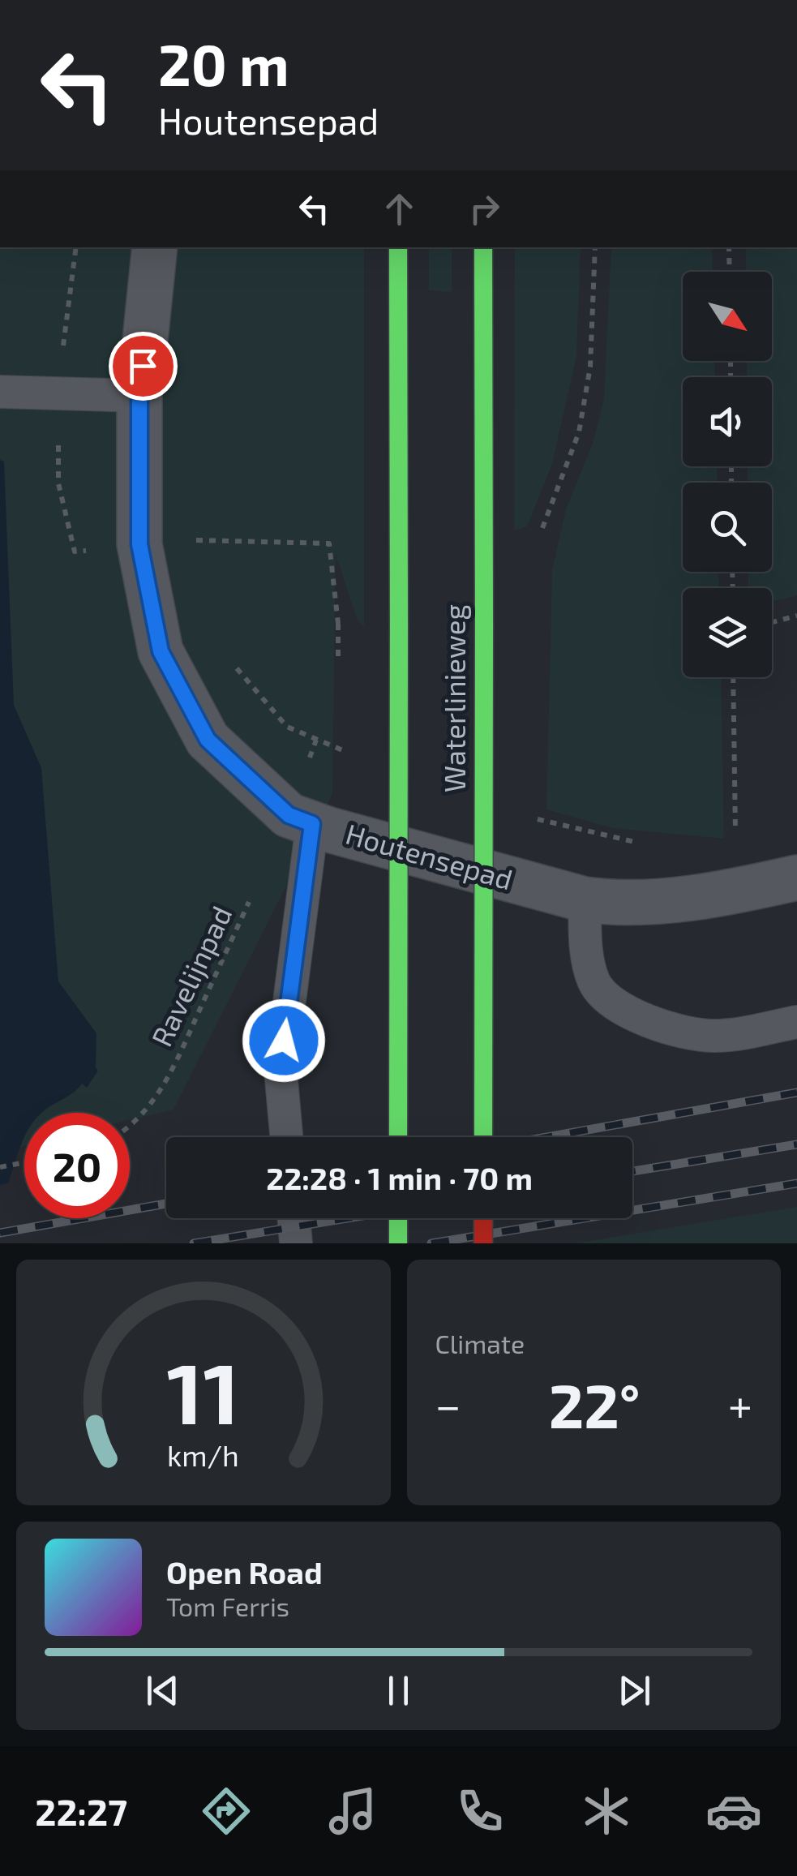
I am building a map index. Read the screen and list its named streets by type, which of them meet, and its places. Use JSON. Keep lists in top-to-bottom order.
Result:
{
  "streets": {
    "main road": ["Waterlinieweg"],
    "street": ["Houtensepad"],
    "path": ["Ravelijnpad"]
  },
  "crossings": [
    ["Houtensepad", "Ravelijnpad"]
  ],
  "north": "bottom right",
  "page": {
    "turn": ["20 m", "Houtensepad"],
    "limit": "20",
    "trip": "22:28 · 1 min · 70 m",
    "tile": "Climate",
    "heat": ["−", "22°", "+"],
    "song": ["Open Road", "Tom Ferris"],
    "tabs": "22:27",
    "gauge": ["11", "km/h"]
  }
}
